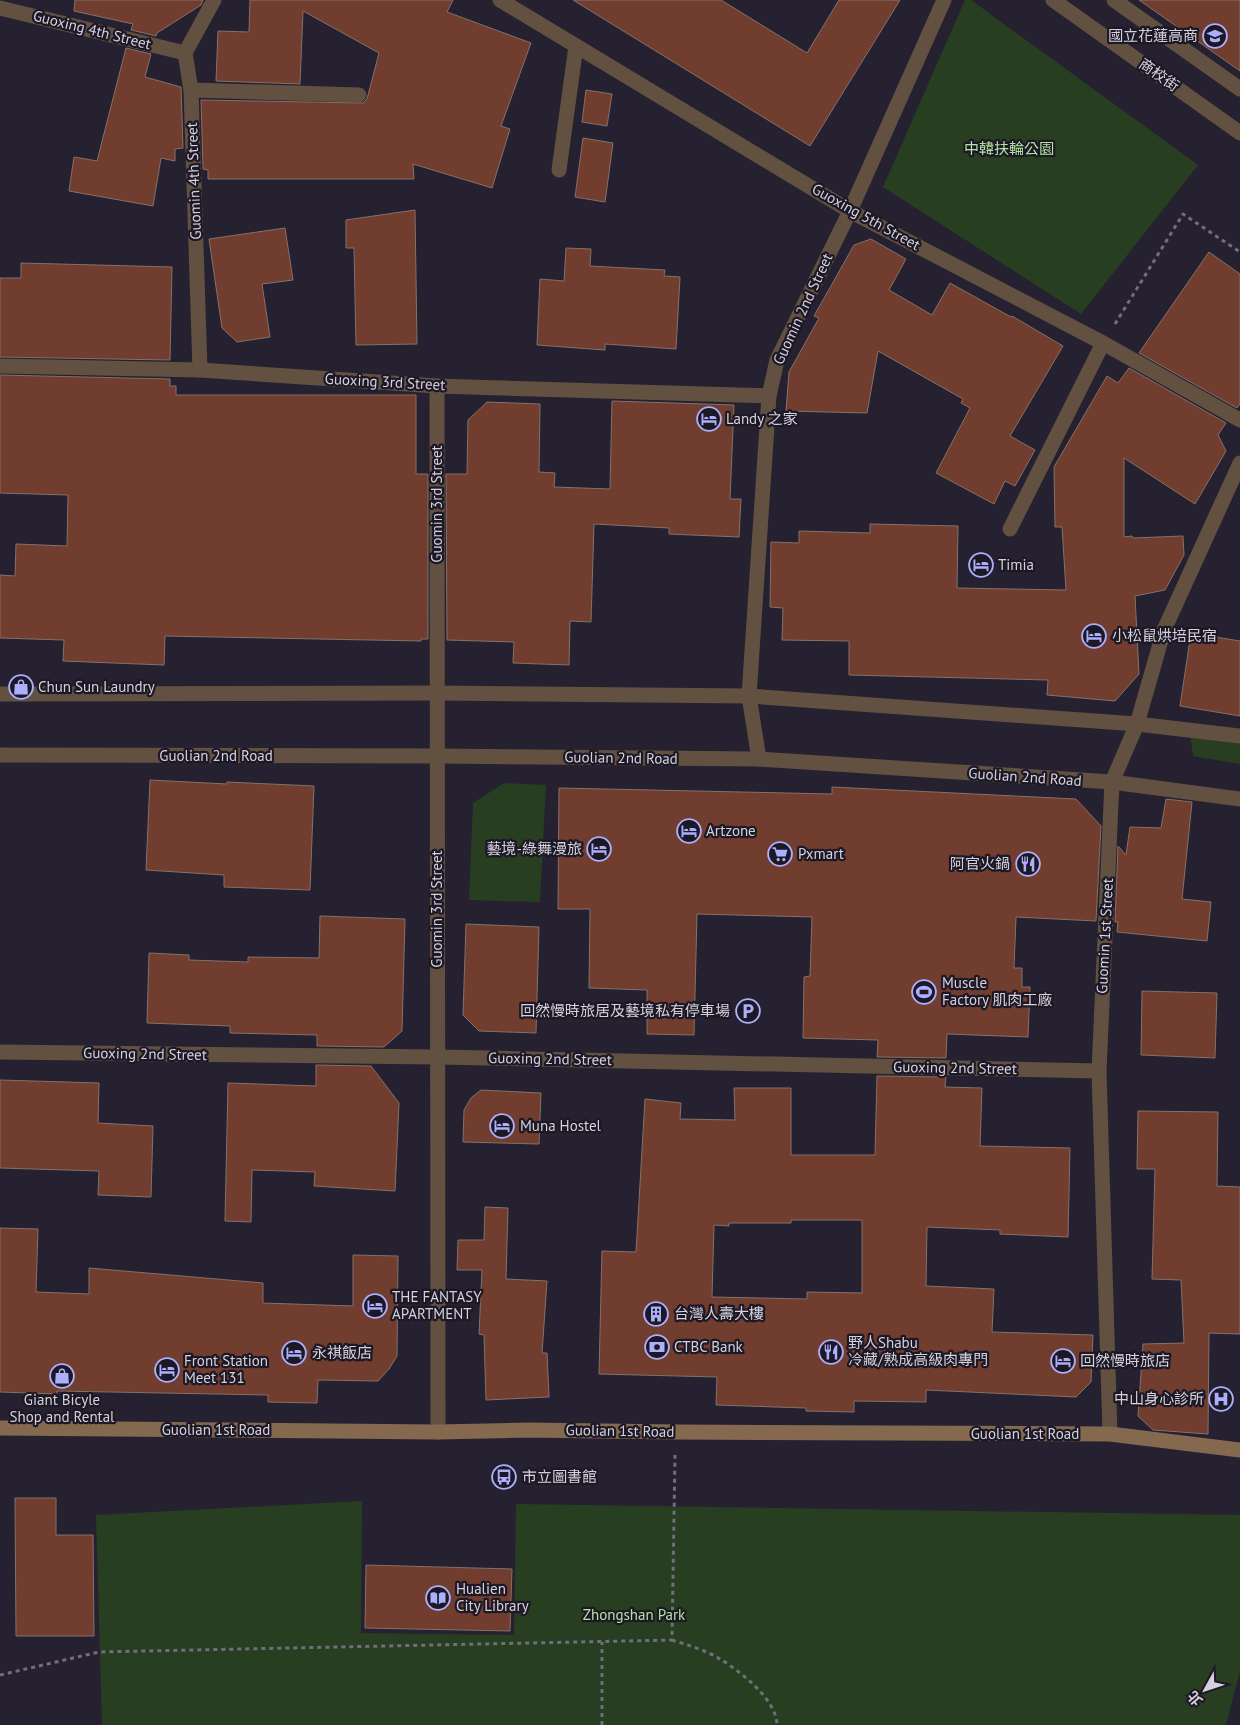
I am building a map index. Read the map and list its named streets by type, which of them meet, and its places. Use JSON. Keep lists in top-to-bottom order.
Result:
{
  "streets": {
    "street": [
      "Guoxing 4th Street",
      "商校街",
      "Guomin 4th Street",
      "Guoxing 5th Street",
      "Guomin 2nd Street",
      "Guoxing 3rd Street",
      "Guomin 3rd Street",
      "Guolian 2nd Road",
      "Guomin 1st Street",
      "Guoxing 2nd Street",
      "Guolian 1st Road"
    ]
  },
  "crossings": [
    ["Guoxing 4th Street", "Guomin 4th Street"],
    ["Guomin 4th Street", "Guoxing 3rd Street"],
    ["Guoxing 5th Street", "Guomin 2nd Street"],
    ["Guomin 2nd Street", "Guoxing 3rd Street"],
    ["Guomin 2nd Street", "Guolian 2nd Road"],
    ["Guoxing 3rd Street", "Guomin 3rd Street"],
    ["Guomin 3rd Street", "Guolian 2nd Road"],
    ["Guomin 3rd Street", "Guoxing 2nd Street"],
    ["Guomin 3rd Street", "Guolian 1st Road"],
    ["Guolian 2nd Road", "Guomin 1st Street"],
    ["Guomin 1st Street", "Guoxing 2nd Street"],
    ["Guomin 1st Street", "Guolian 1st Road"]
  ],
  "parks": ["中韓扶輪公園", "Zhongshan Park"],
  "places": {
    "school or university": ["國立花蓮高商"],
    "hotel": [
      "Landy 之家",
      "Timia",
      "小松鼠烘培民宿",
      "Artzone",
      "藝境-綠舞漫旅",
      "Muna Hostel",
      "THE FANTASY APARTMENT",
      "永祺飯店",
      "回然慢時旅店",
      "Front Station Meet 131"
    ],
    "shop": ["Chun Sun Laundry", "Giant Bicyle Shop and Rental"],
    "supermarket": ["Pxmart"],
    "restaurant": ["阿官火鍋", "野人Shabu 冷藏/熟成高級肉專門"],
    "sports": ["Muscle Factory 肌肉工廠"],
    "parking": ["回然慢時旅居及藝境私有停車場"],
    "building": ["台灣人壽大樓"],
    "bank": ["CTBC Bank"],
    "hospital": ["中山身心診所"],
    "bus stop": ["市立圖書館"],
    "library": ["Hualien City Library"]
  },
  "north": "bottom left"
}
